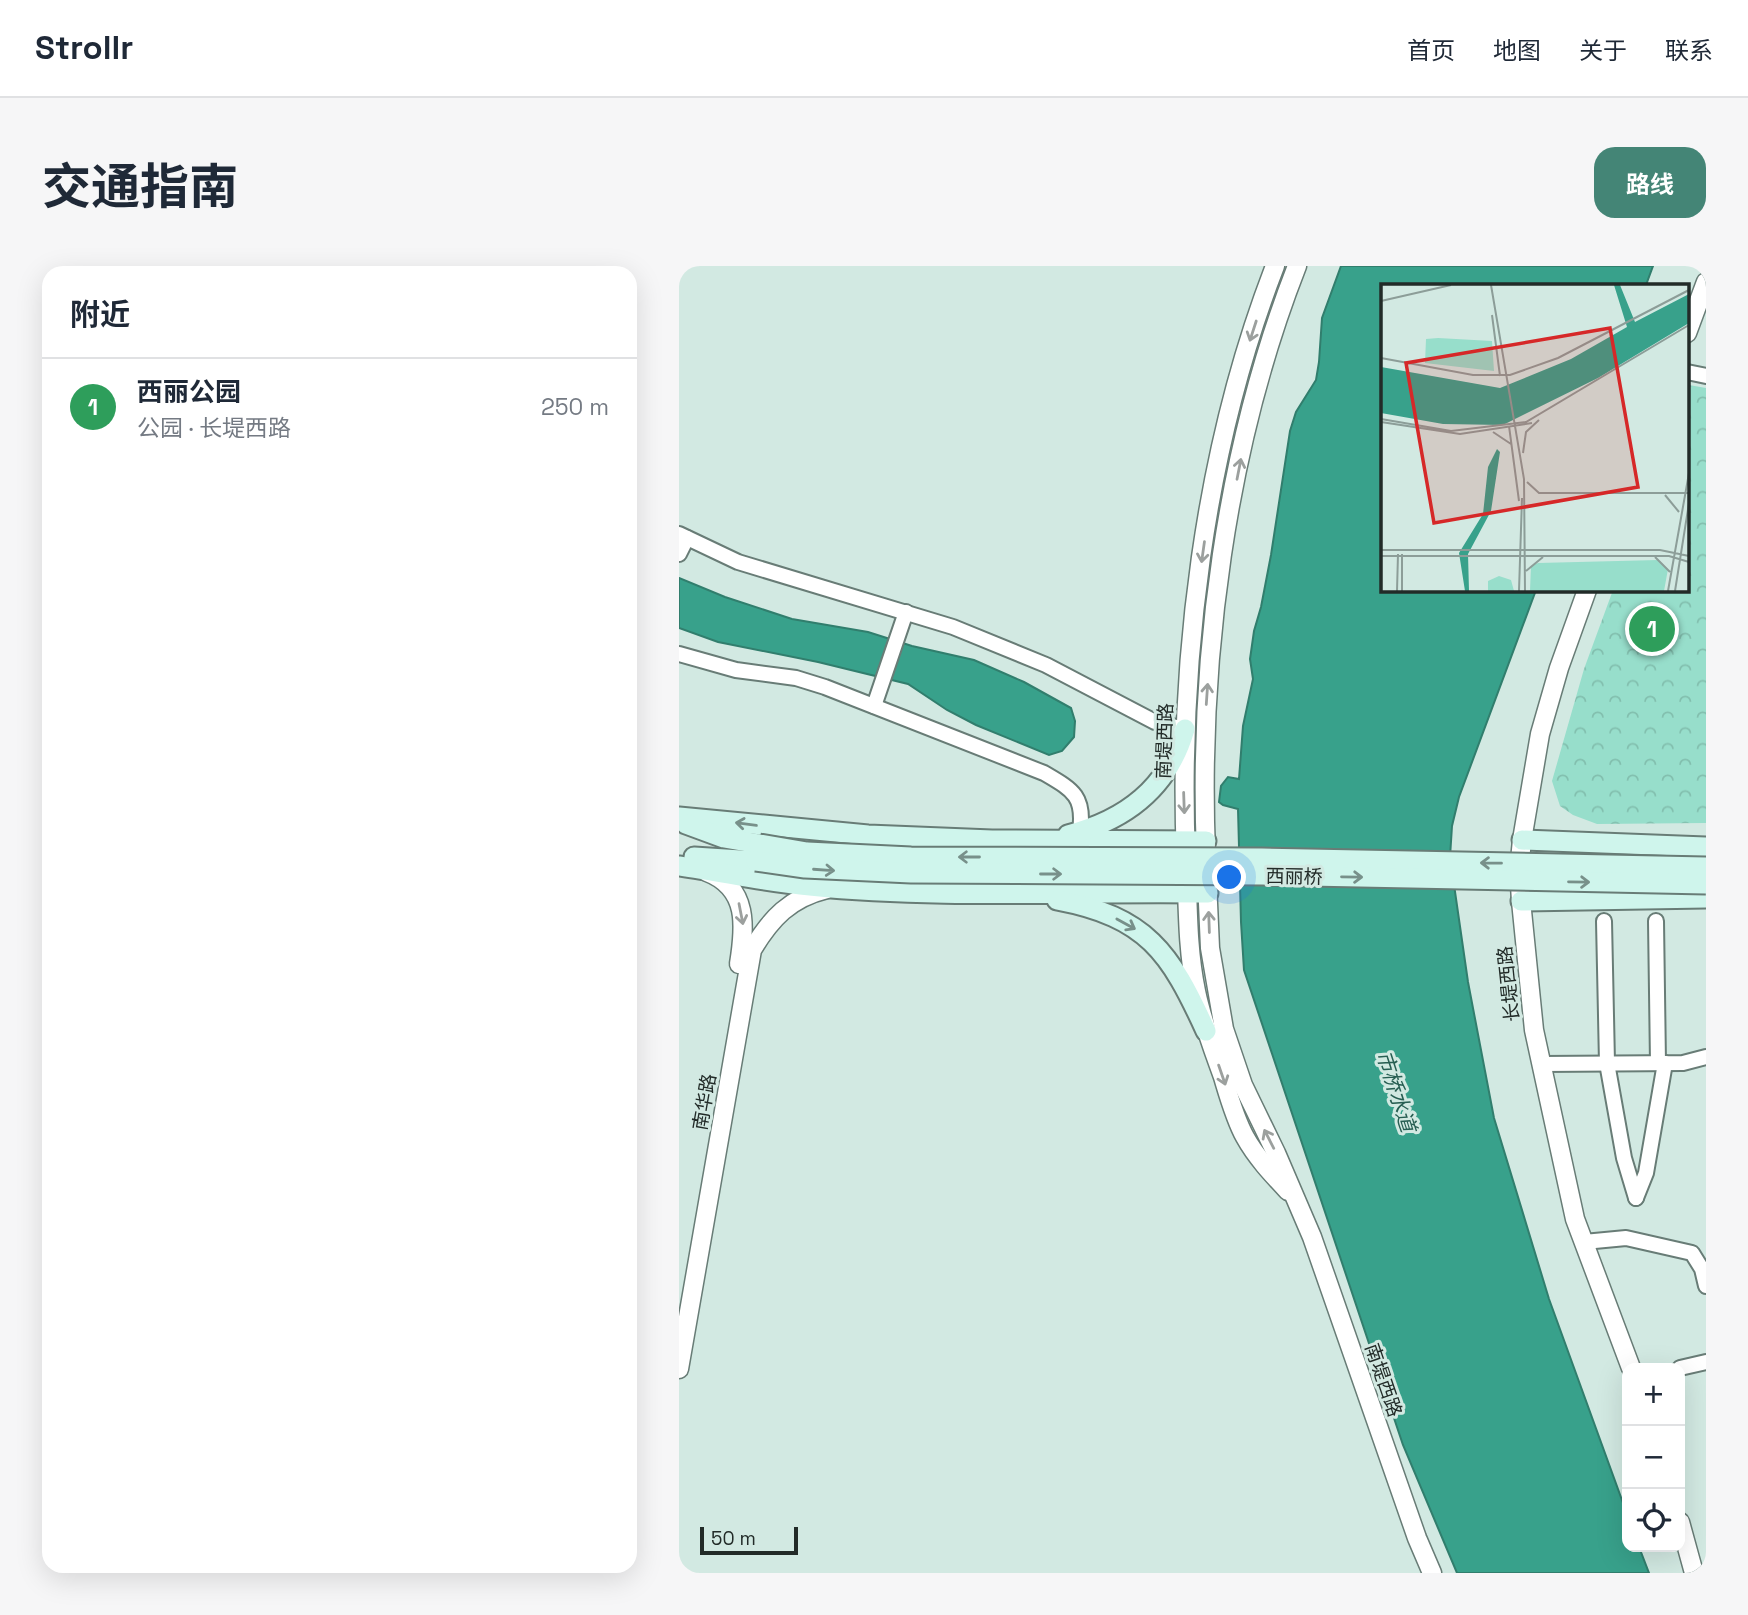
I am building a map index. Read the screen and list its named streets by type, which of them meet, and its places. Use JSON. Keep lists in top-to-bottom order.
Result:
{
  "streets": {
    "main road": ["西丽桥"],
    "street": ["南堤西路", "长堤西路", "南华路"]
  },
  "water": ["市桥水道"],
  "scale_bar": "50 m",
  "page": {
    "header": "Strollr",
    "nav": [
      "首页",
      "地图",
      "关于",
      "联系"
    ],
    "title": "交通指南",
    "buttons": "路线",
    "heading": "附近",
    "list": [
      {
        "mark": "1",
        "name": "西丽公园",
        "note": "公园 · 长堤西路",
        "value": "250 m"
      }
    ],
    "pins": "1",
    "map_buttons": ["+", "−"],
    "scale": "50 m"
  }
}
